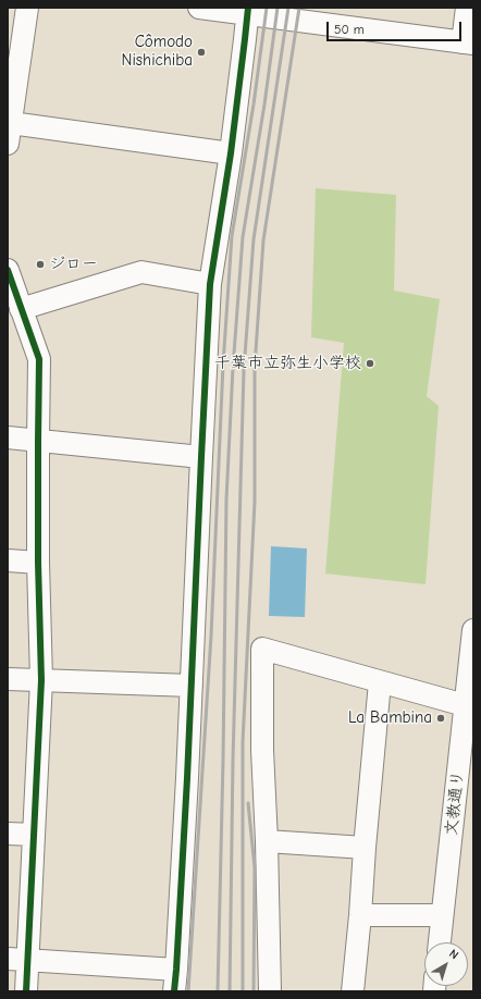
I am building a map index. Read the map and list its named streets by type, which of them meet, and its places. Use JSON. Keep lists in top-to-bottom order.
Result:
{
  "streets": {
    "street": ["文教通り"]
  },
  "places": [
    "Cômodo Nishichiba",
    "ジロー",
    "千葉市立弥生小学校",
    "La Bambina"
  ],
  "scale_bar": "50 m",
  "north": "top right"
}
